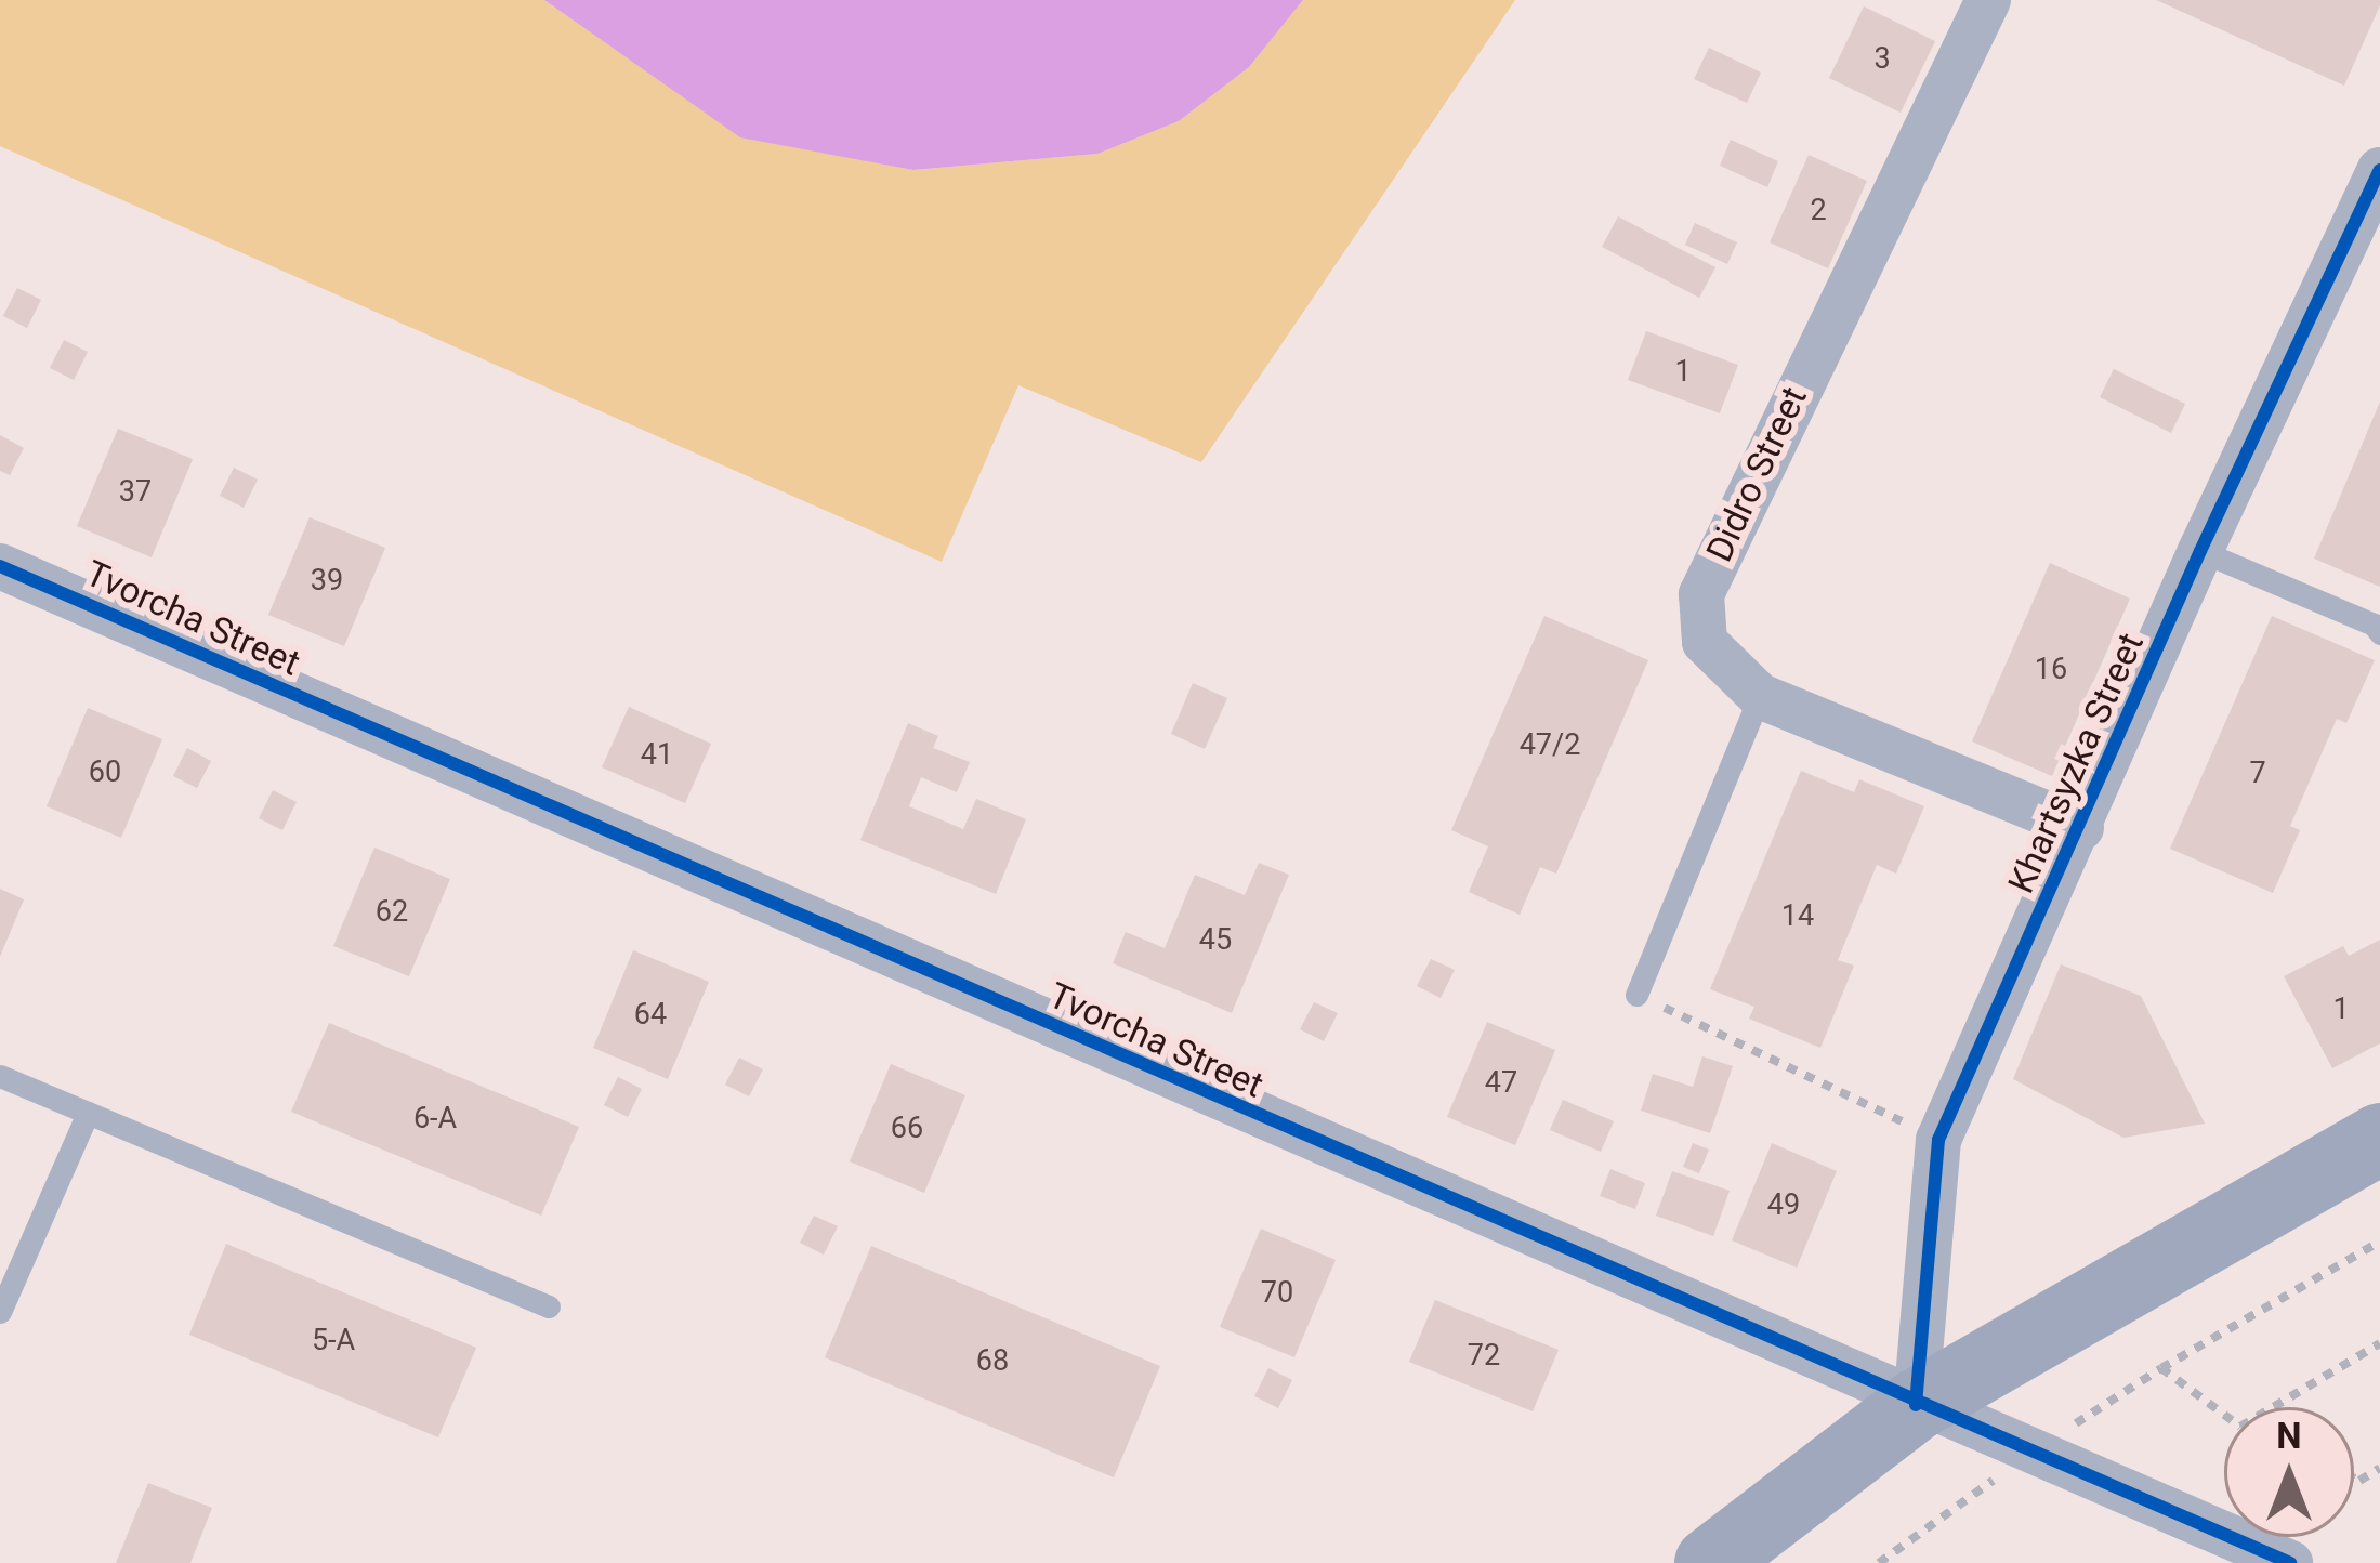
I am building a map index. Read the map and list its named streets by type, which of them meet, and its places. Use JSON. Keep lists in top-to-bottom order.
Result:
{
  "streets": {
    "street": ["Didro Street", "Tvorcha Street", "Khartsyzka Street"]
  },
  "crossings": [
    ["Didro Street", "Khartsyzka Street"],
    ["Tvorcha Street", "Khartsyzka Street"]
  ],
  "house_numbers": [
    "3",
    "2",
    "1",
    "37",
    "39",
    "16",
    "47/2",
    "41",
    "60",
    "7",
    "62",
    "14",
    "45",
    "1",
    "64",
    "47",
    "6-А",
    "66",
    "49",
    "70",
    "5-А",
    "72",
    "68"
  ],
  "north": "top"
}
